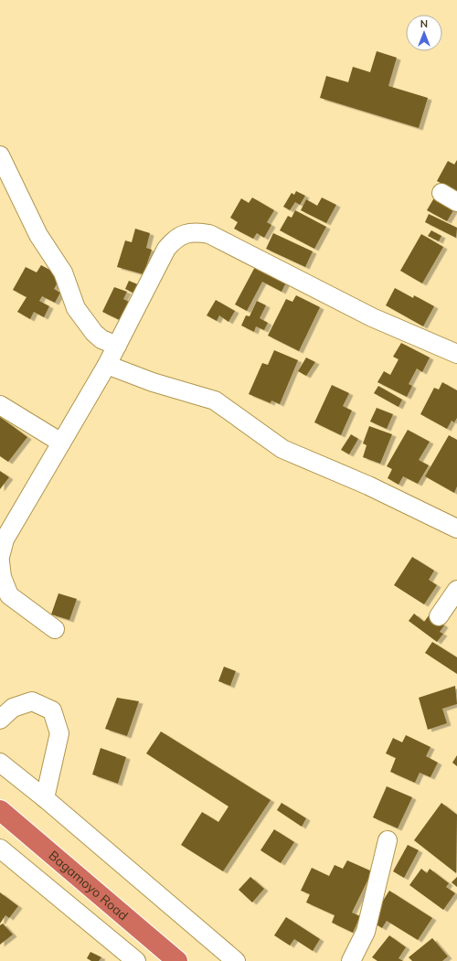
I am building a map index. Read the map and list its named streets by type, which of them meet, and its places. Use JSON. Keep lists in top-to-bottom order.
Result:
{
  "streets": {
    "highway": ["Bagamoyo Road"]
  },
  "north": "top"
}
